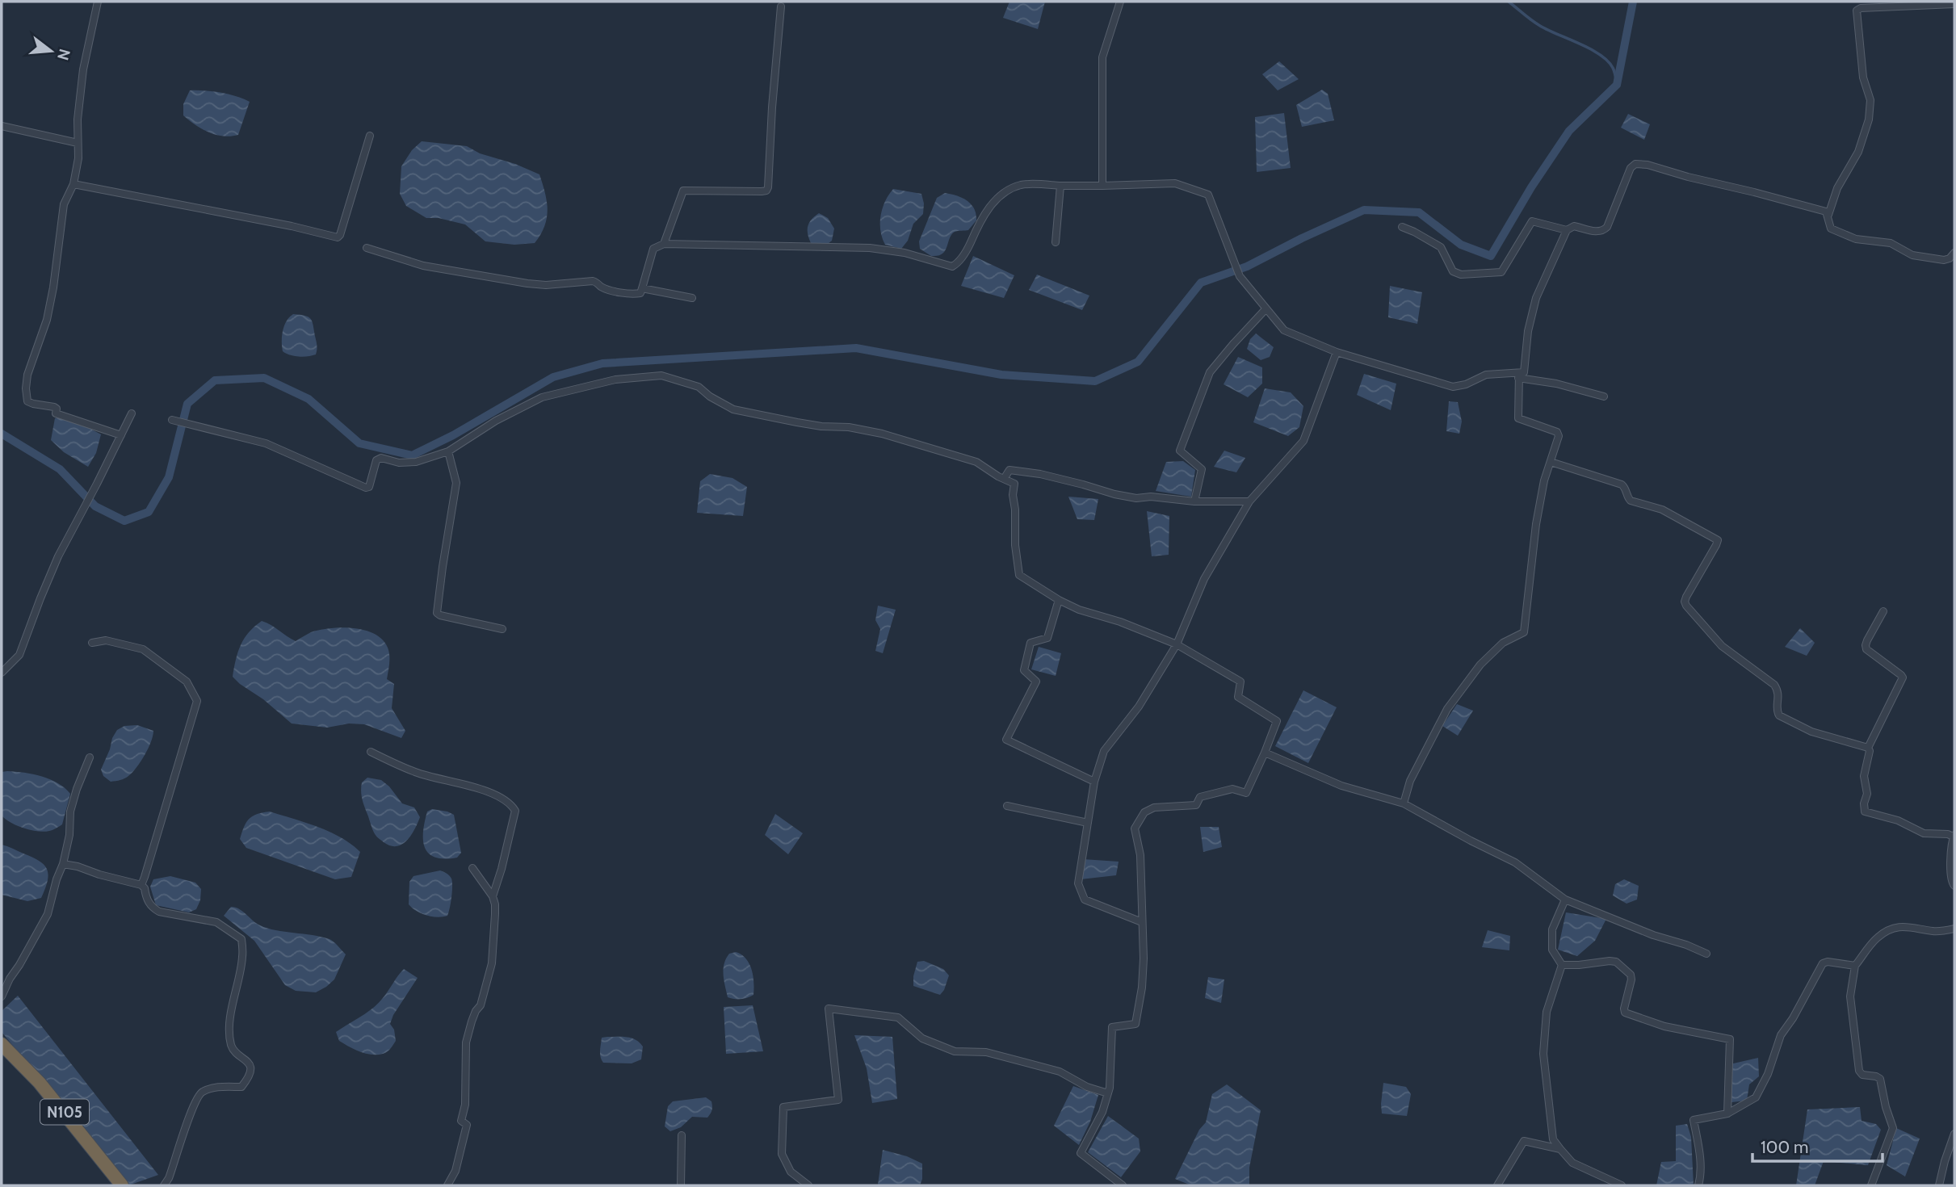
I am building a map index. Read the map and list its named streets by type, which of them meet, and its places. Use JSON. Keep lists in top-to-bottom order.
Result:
{
  "streets": {
    "highway": ["N105"]
  },
  "scale_bar": "100 m",
  "north": "right"
}
